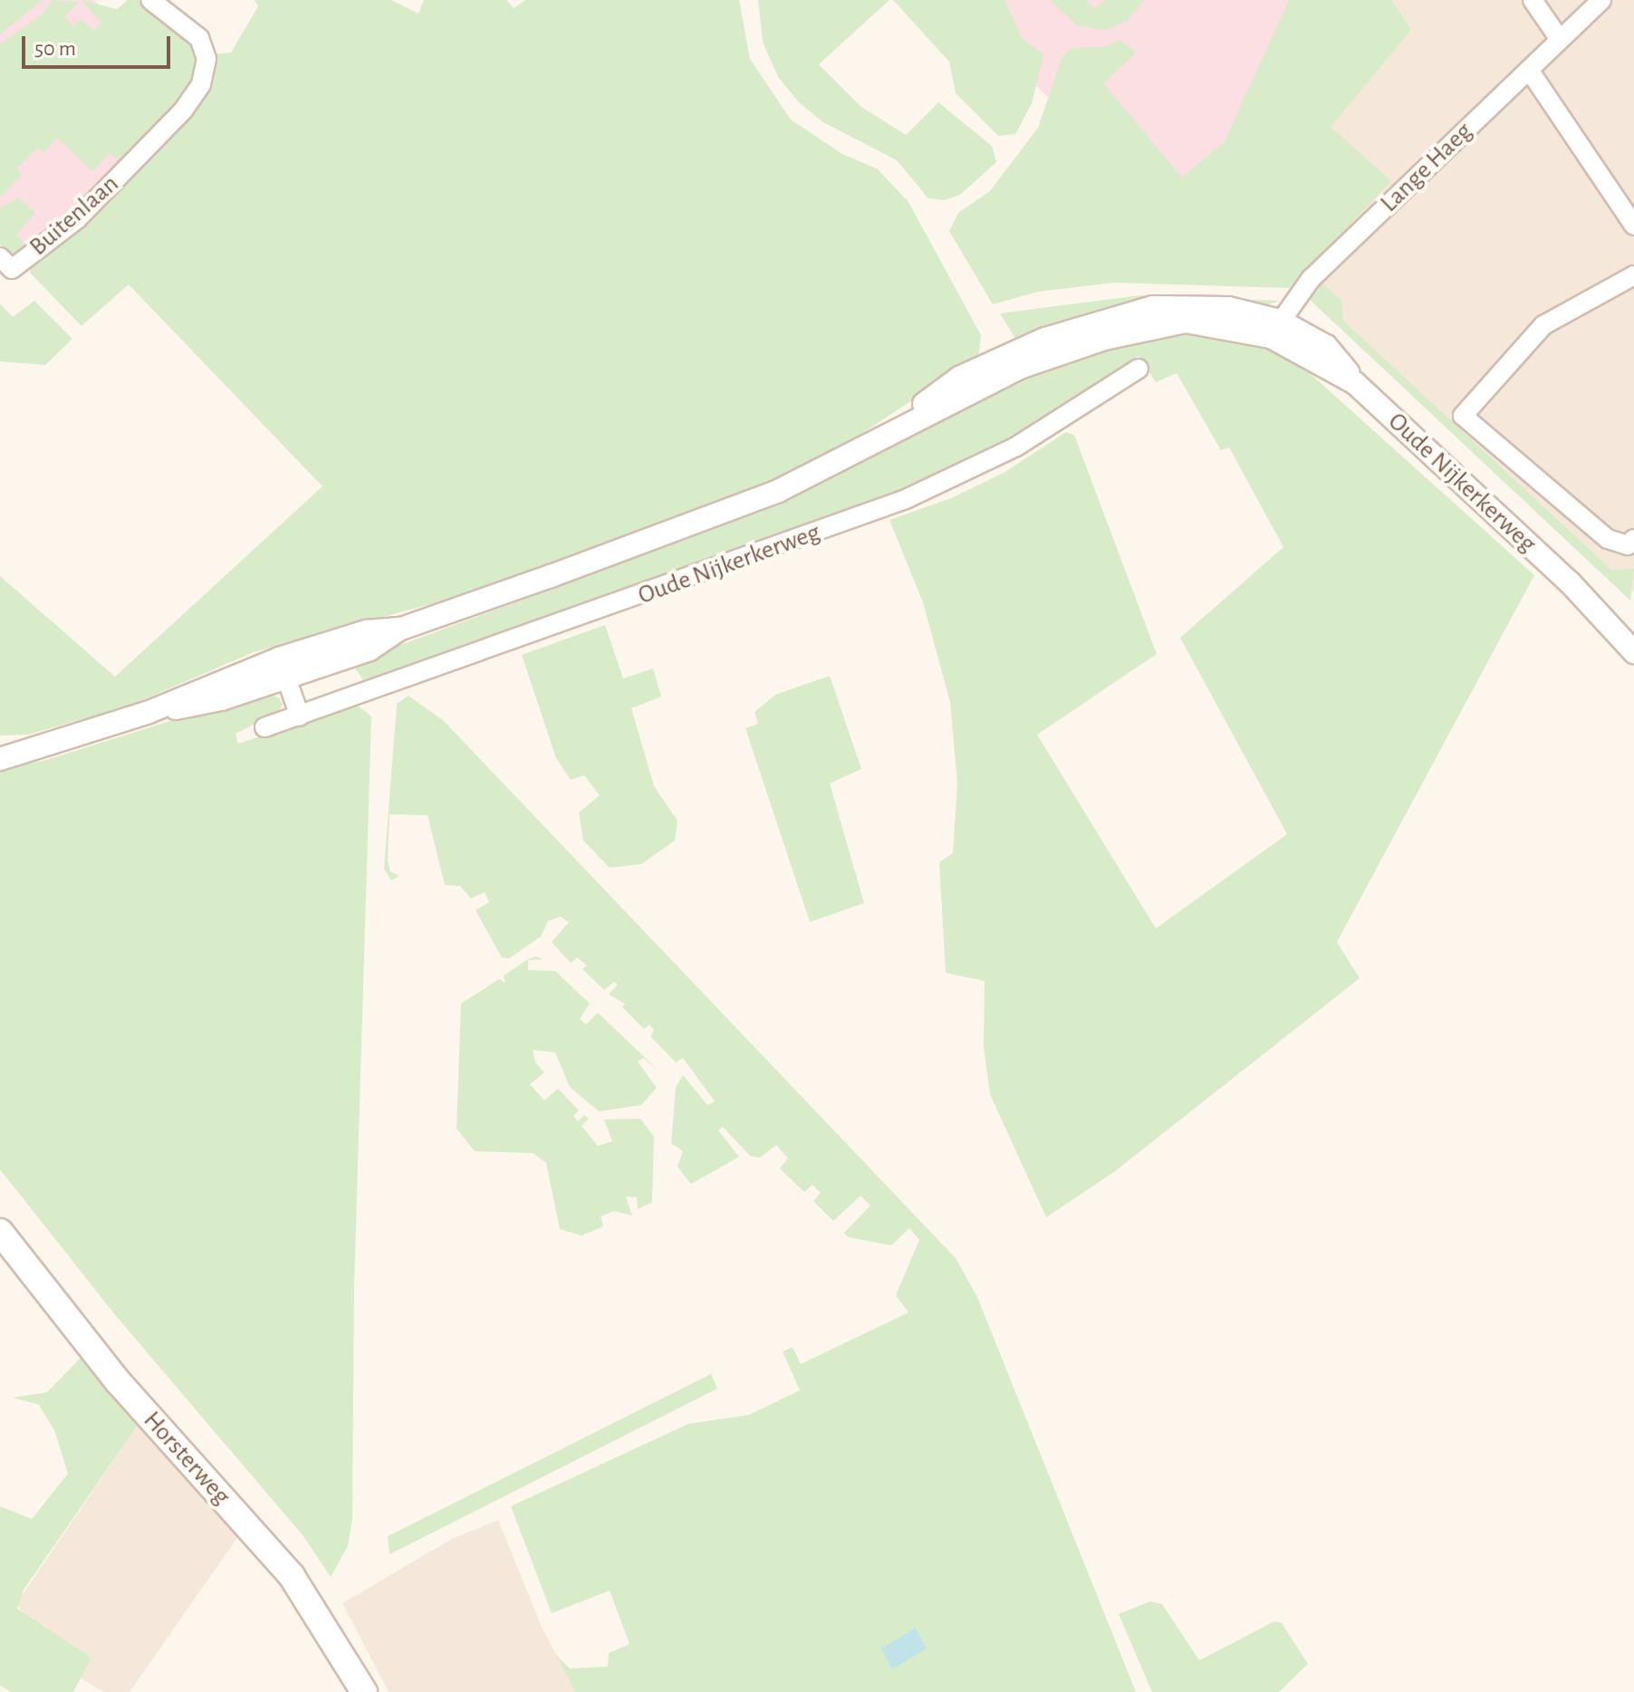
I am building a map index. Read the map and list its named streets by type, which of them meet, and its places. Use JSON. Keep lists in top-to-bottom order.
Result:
{
  "streets": {
    "main road": ["Horsterweg"],
    "street": ["Lange Haeg", "Buitenlaan", "Oude Nijkerkerweg"]
  },
  "crossings": [
    ["Lange Haeg", "Oude Nijkerkerweg"]
  ],
  "scale_bar": "50 m"
}
